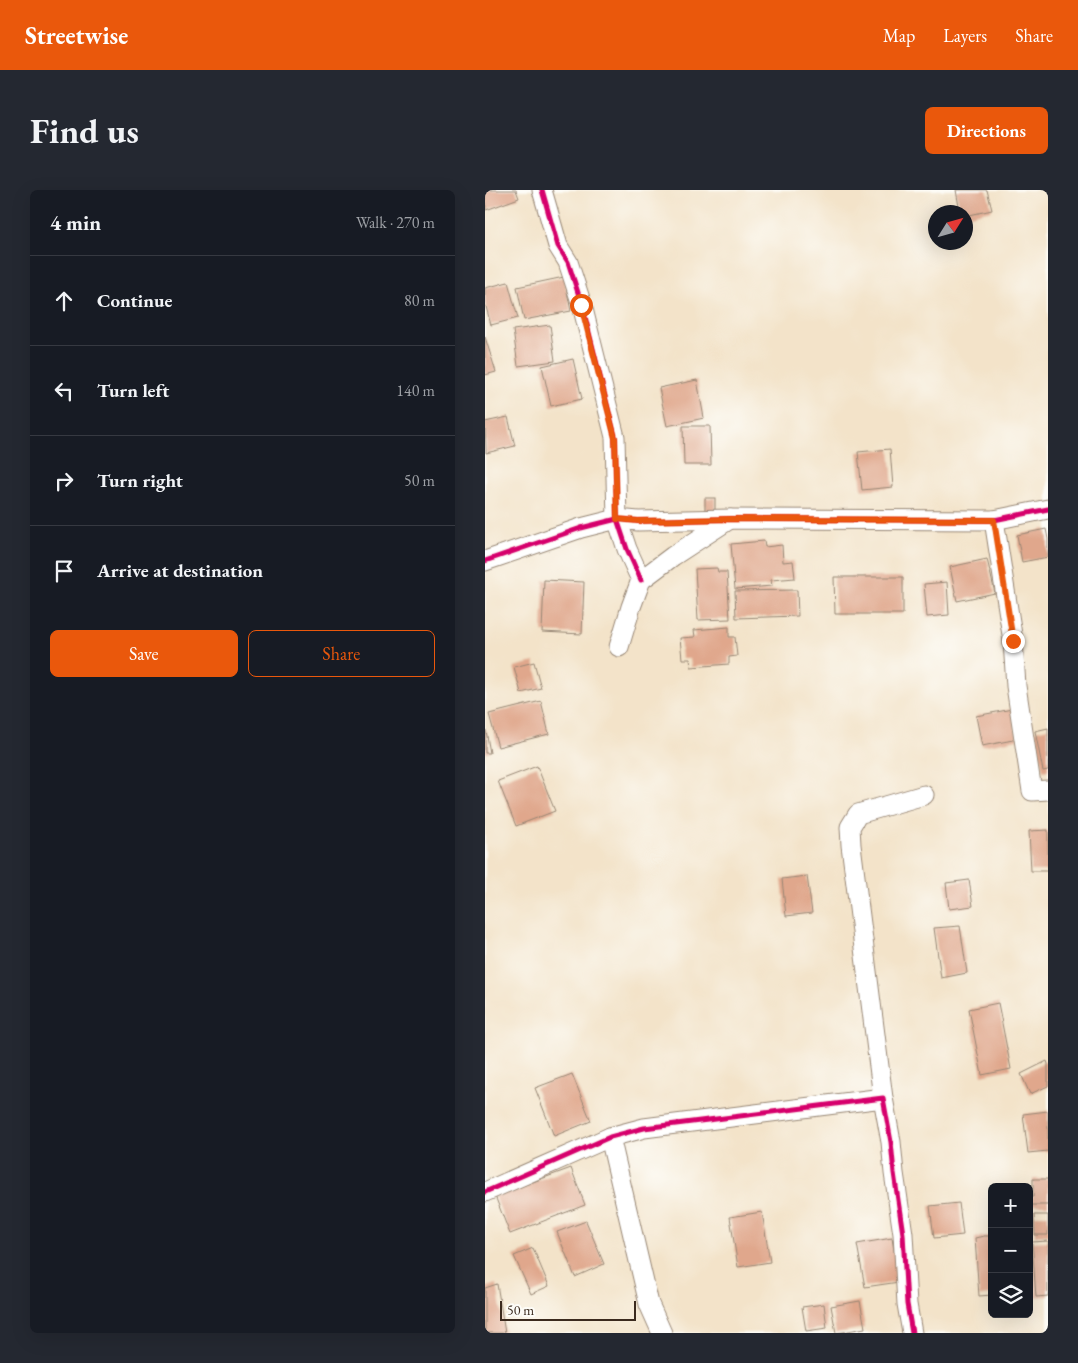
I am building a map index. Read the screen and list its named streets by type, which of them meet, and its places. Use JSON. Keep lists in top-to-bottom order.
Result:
{
  "scale_bar": "50 m",
  "north": "top right",
  "page": {
    "header": "Streetwise",
    "nav": ["Map", "Layers", "Share"],
    "buttons": [
      "Directions",
      ["Save", "Share"]
    ],
    "title": "Find us",
    "heading": ["4 min", "Walk · 270 m"],
    "list": [
      ["Continue", "80 m"],
      ["Turn left", "140 m"],
      ["Turn right", "50 m"],
      "Arrive at destination"
    ],
    "map_buttons": ["+", "−"],
    "scale": "50 m"
  }
}
